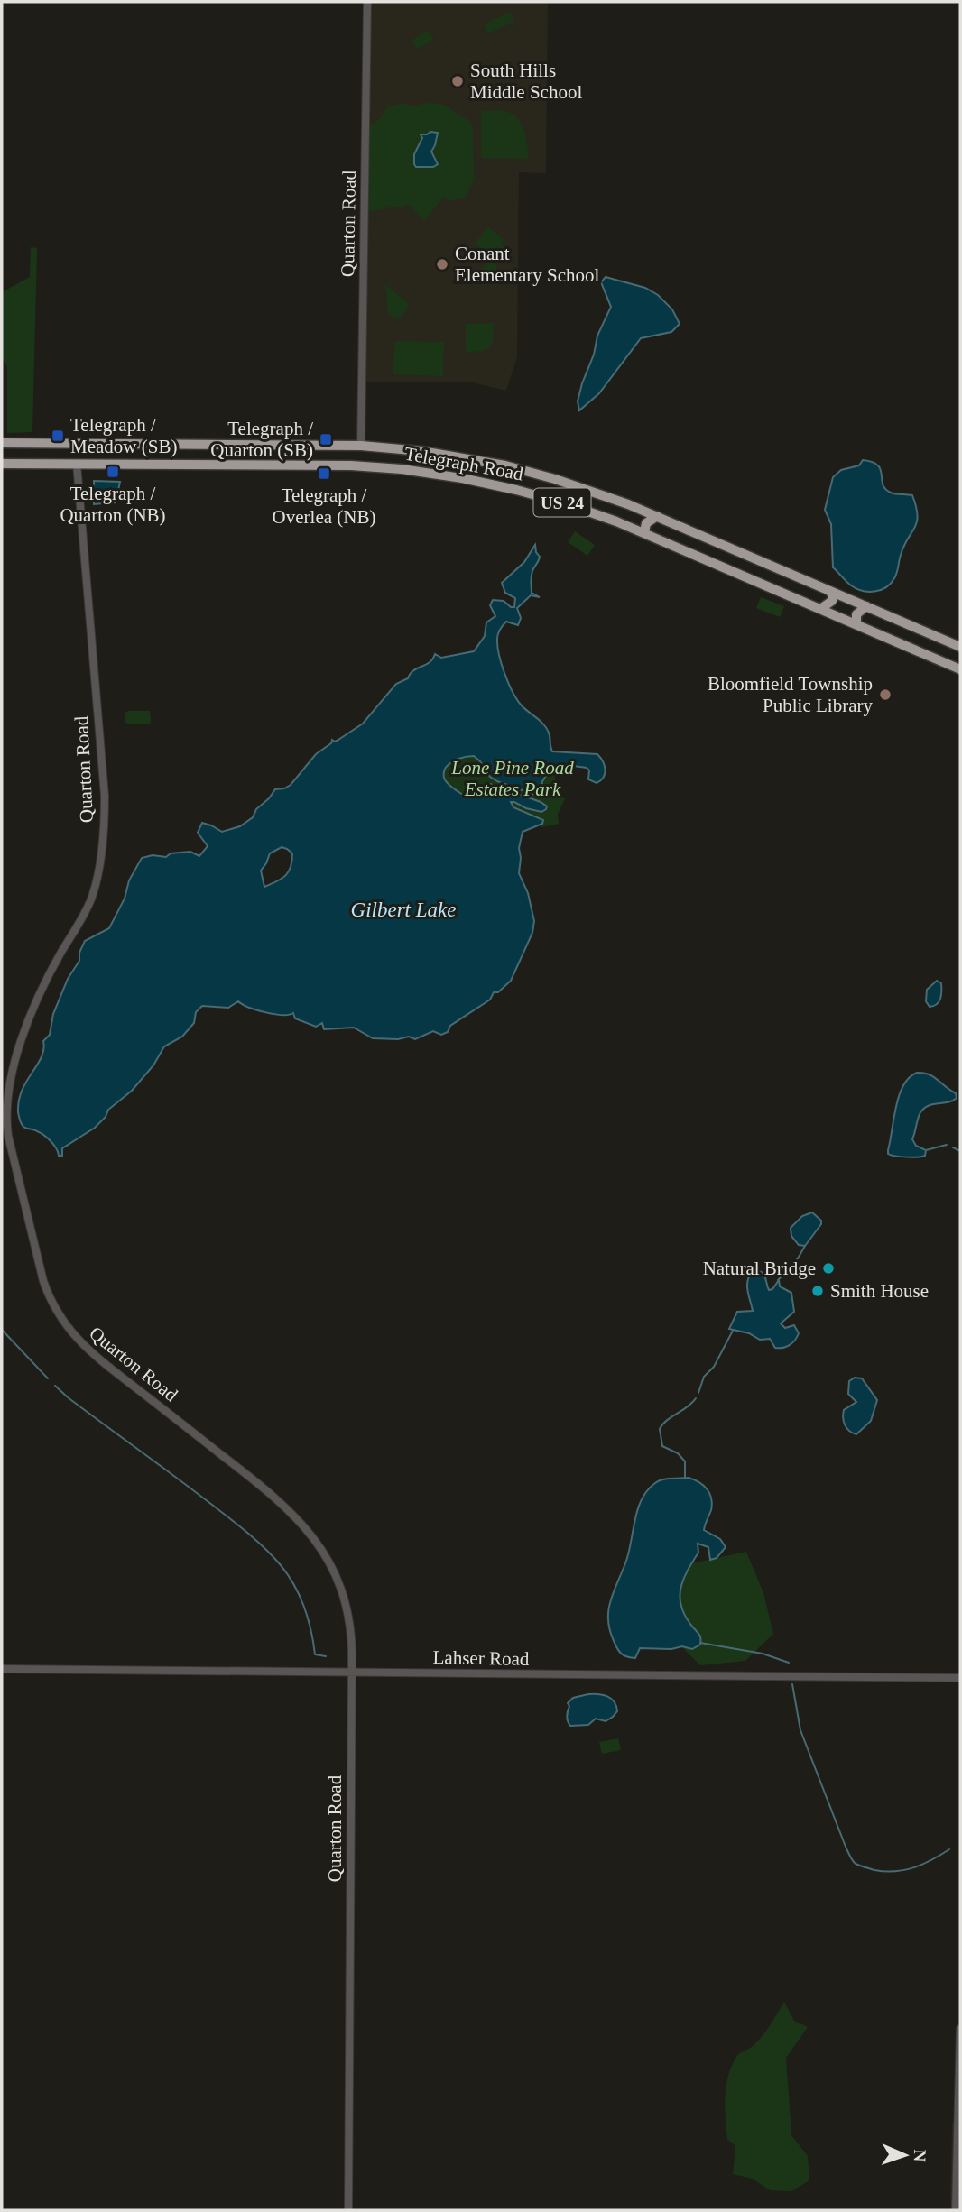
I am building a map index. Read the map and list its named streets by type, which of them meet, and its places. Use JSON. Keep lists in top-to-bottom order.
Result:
{
  "streets": {
    "highway": ["Telegraph Road", "US 24"],
    "street": ["Quarton Road", "Lahser Road"]
  },
  "crossings": [
    ["Quarton Road", "Telegraph Road"],
    ["Quarton Road", "Lahser Road"]
  ],
  "water": ["Gilbert Lake"],
  "parks": ["Lone Pine Road Estates Park"],
  "places": {
    "other": [
      "South Hills Middle School",
      "Conant Elementary School",
      "Bloomfield Township Public Library",
      "Natural Bridge",
      "Smith House"
    ],
    "transit": [
      "Telegraph / Meadow (SB)",
      "Telegraph / Quarton (SB)",
      "Telegraph / Quarton (NB)",
      "Telegraph / Overlea (NB)"
    ]
  },
  "north": "right"
}
